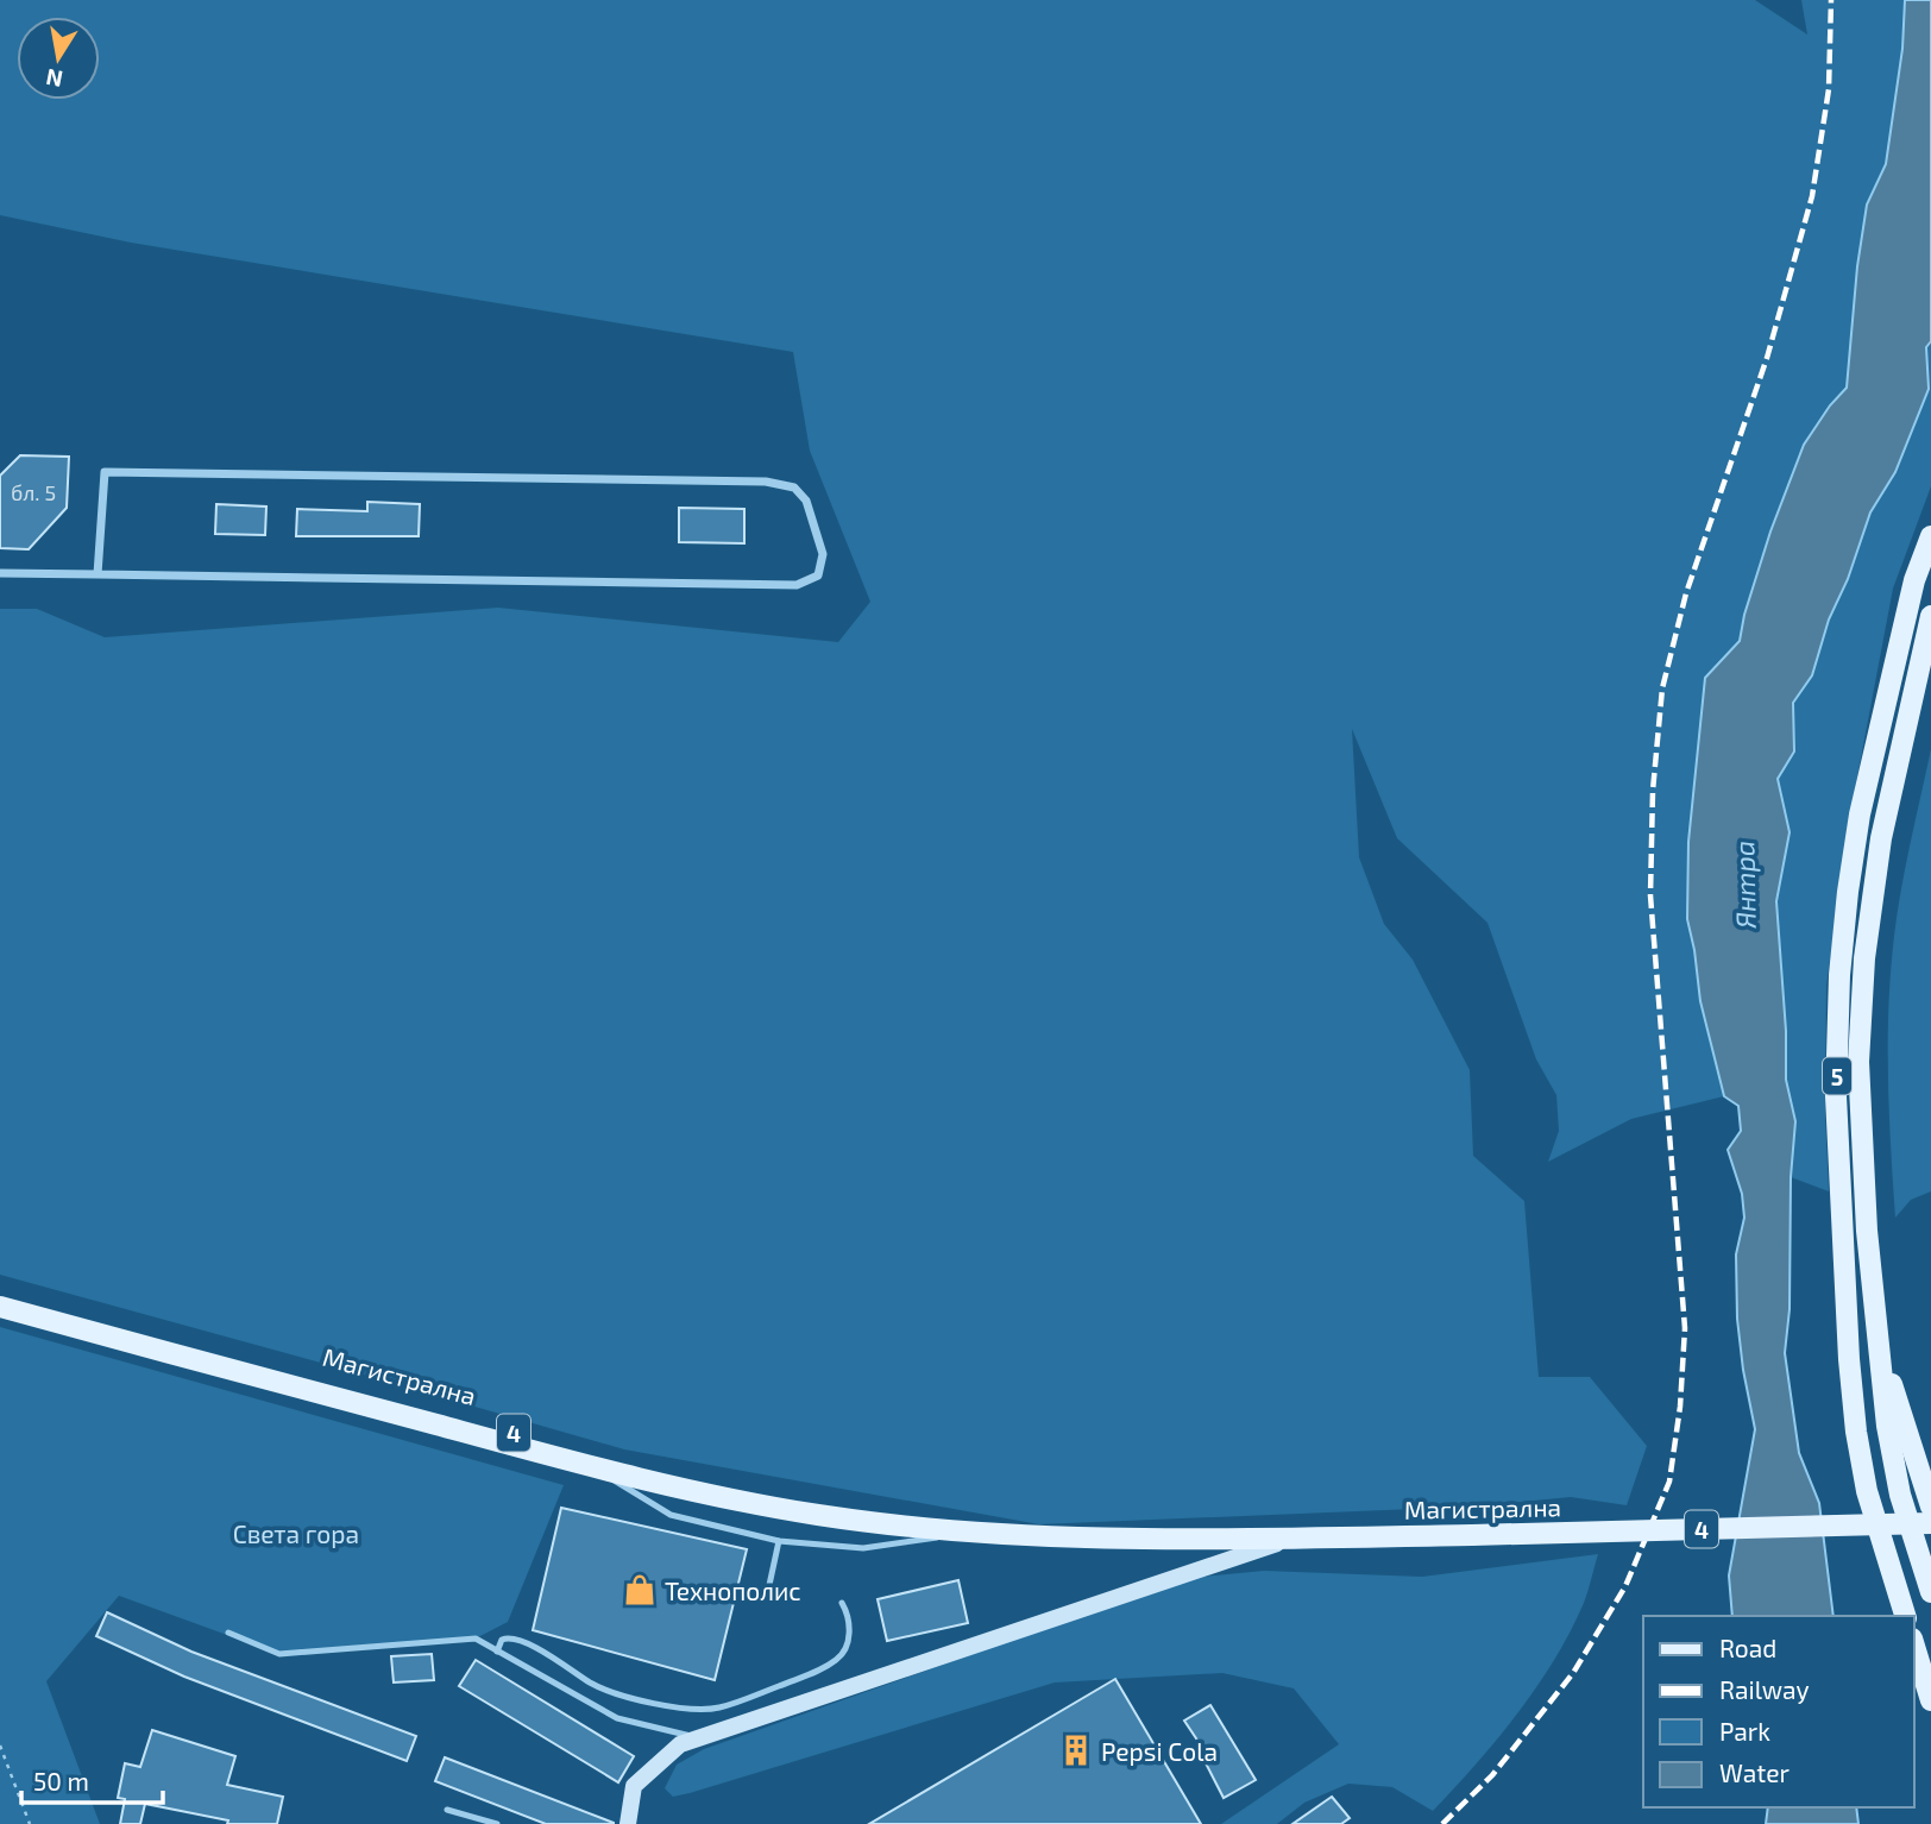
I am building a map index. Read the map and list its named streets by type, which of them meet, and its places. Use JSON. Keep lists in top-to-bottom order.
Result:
{
  "streets": {
    "main road": ["5", "Магистрална", "4"]
  },
  "water": ["Янтра"],
  "parks": ["Света гора"],
  "places": {
    "shop": ["Технополис"],
    "building": ["Pepsi Cola"]
  },
  "house_numbers": ["бл. 5"],
  "legend": [
    "Road",
    "Railway",
    "Park",
    "Water"
  ],
  "scale_bar": "50 m",
  "north": "bottom"
}
